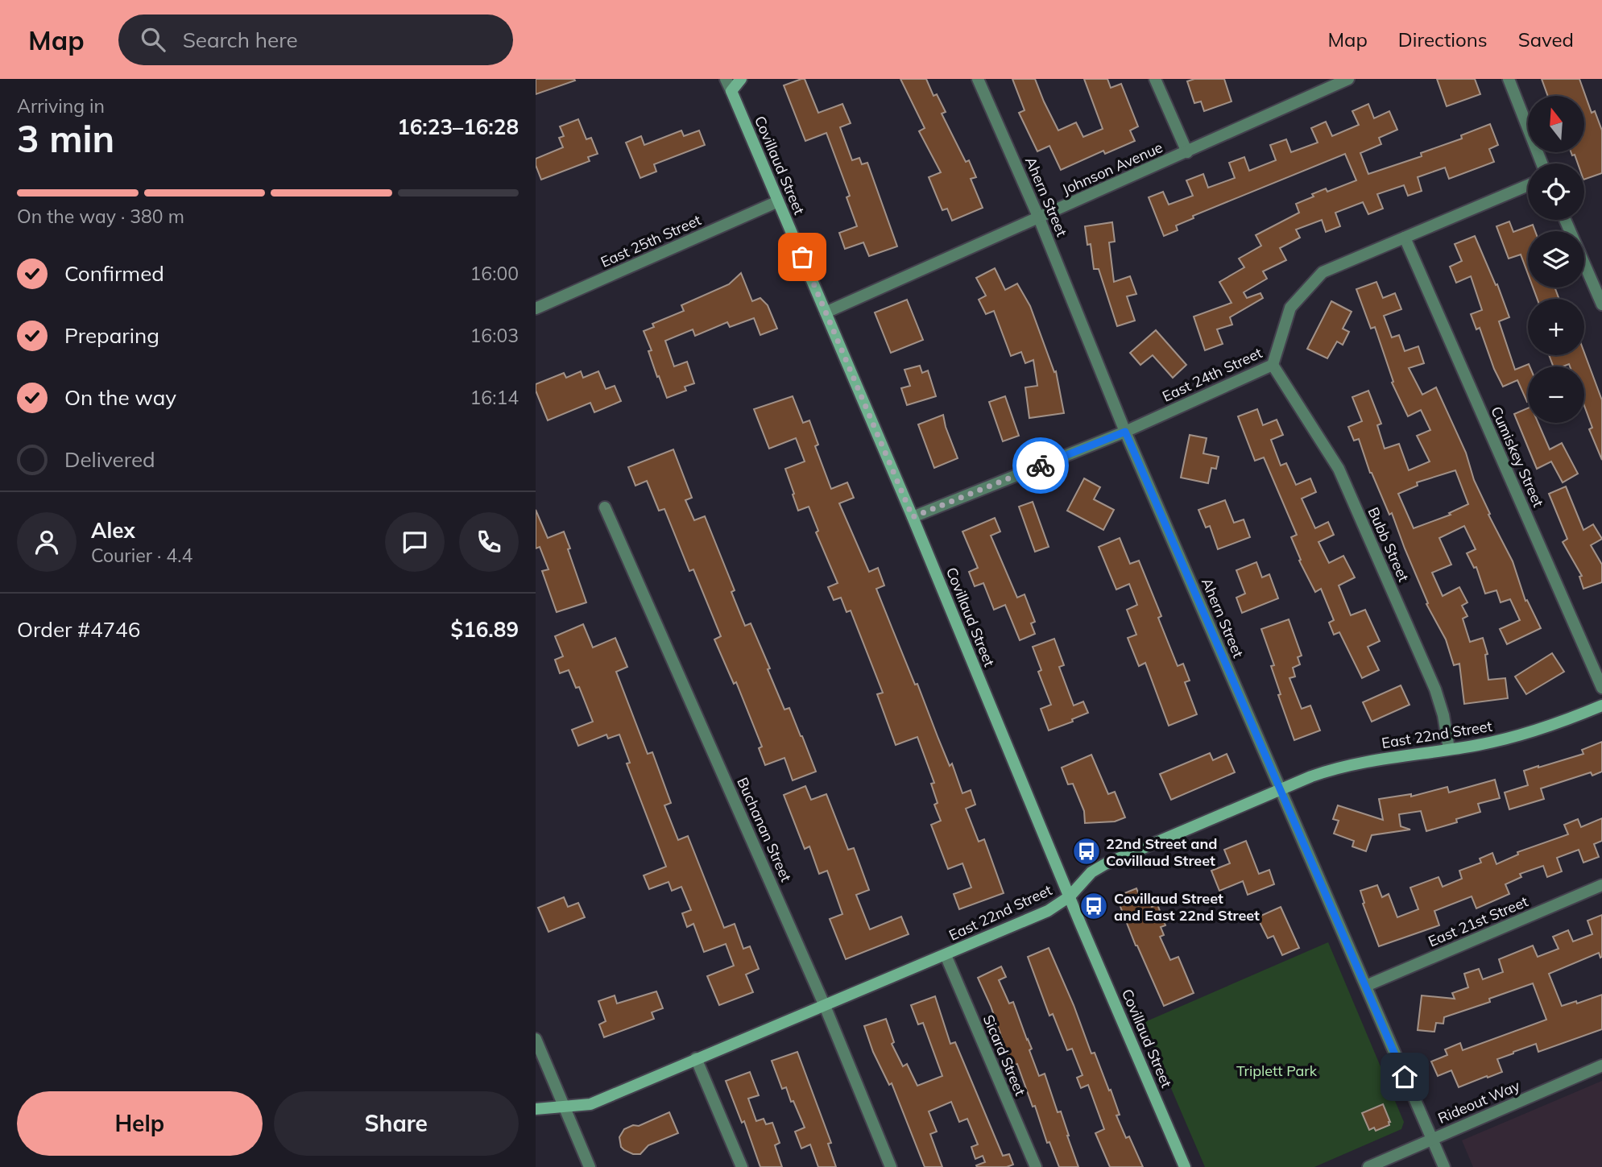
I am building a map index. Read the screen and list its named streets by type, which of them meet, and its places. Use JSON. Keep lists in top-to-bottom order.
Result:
{
  "streets": {
    "street": [
      "Covillaud Street",
      "Johnson Avenue",
      "Ahern Street",
      "East 25th Street",
      "East 24th Street",
      "Cumiskey Street",
      "Bubb Street",
      "East 22nd Street",
      "Buchanan Street",
      "East 21st Street",
      "Sicard Street",
      "Rideout Way"
    ]
  },
  "crossings": [
    ["Covillaud Street", "Johnson Avenue"],
    ["Covillaud Street", "East 25th Street"],
    ["Covillaud Street", "East 24th Street"],
    ["Covillaud Street", "East 22nd Street"],
    ["Johnson Avenue", "Ahern Street"],
    ["Ahern Street", "East 24th Street"],
    ["Ahern Street", "East 22nd Street"],
    ["Ahern Street", "East 21st Street"],
    ["Ahern Street", "Rideout Way"],
    ["East 24th Street", "Cumiskey Street"],
    ["East 24th Street", "Bubb Street"],
    ["Bubb Street", "East 22nd Street"],
    ["East 22nd Street", "Buchanan Street"],
    ["East 22nd Street", "Sicard Street"]
  ],
  "parks": ["Triplett Park"],
  "places": {
    "bus stop": ["22nd Street and Covillaud Street", "Covillaud Street and East 22nd Street"]
  },
  "north": "top",
  "page": {
    "header": "Map",
    "search": "Search here",
    "nav": ["Map", "Directions", "Saved"],
    "heading": ["3 min", "Arriving in", "16:23–16:28"],
    "panel": [
      "Alex",
      "Courier · 4.4",
      "Order #4746",
      "$16.89"
    ],
    "map_buttons": ["+", "−"],
    "bar": "On the way · 380 m",
    "list": [
      ["Confirmed", "16:00"],
      ["Preparing", "16:03"],
      ["On the way", "16:14"],
      "Delivered"
    ],
    "buttons": ["Help", "Share"]
  }
}
